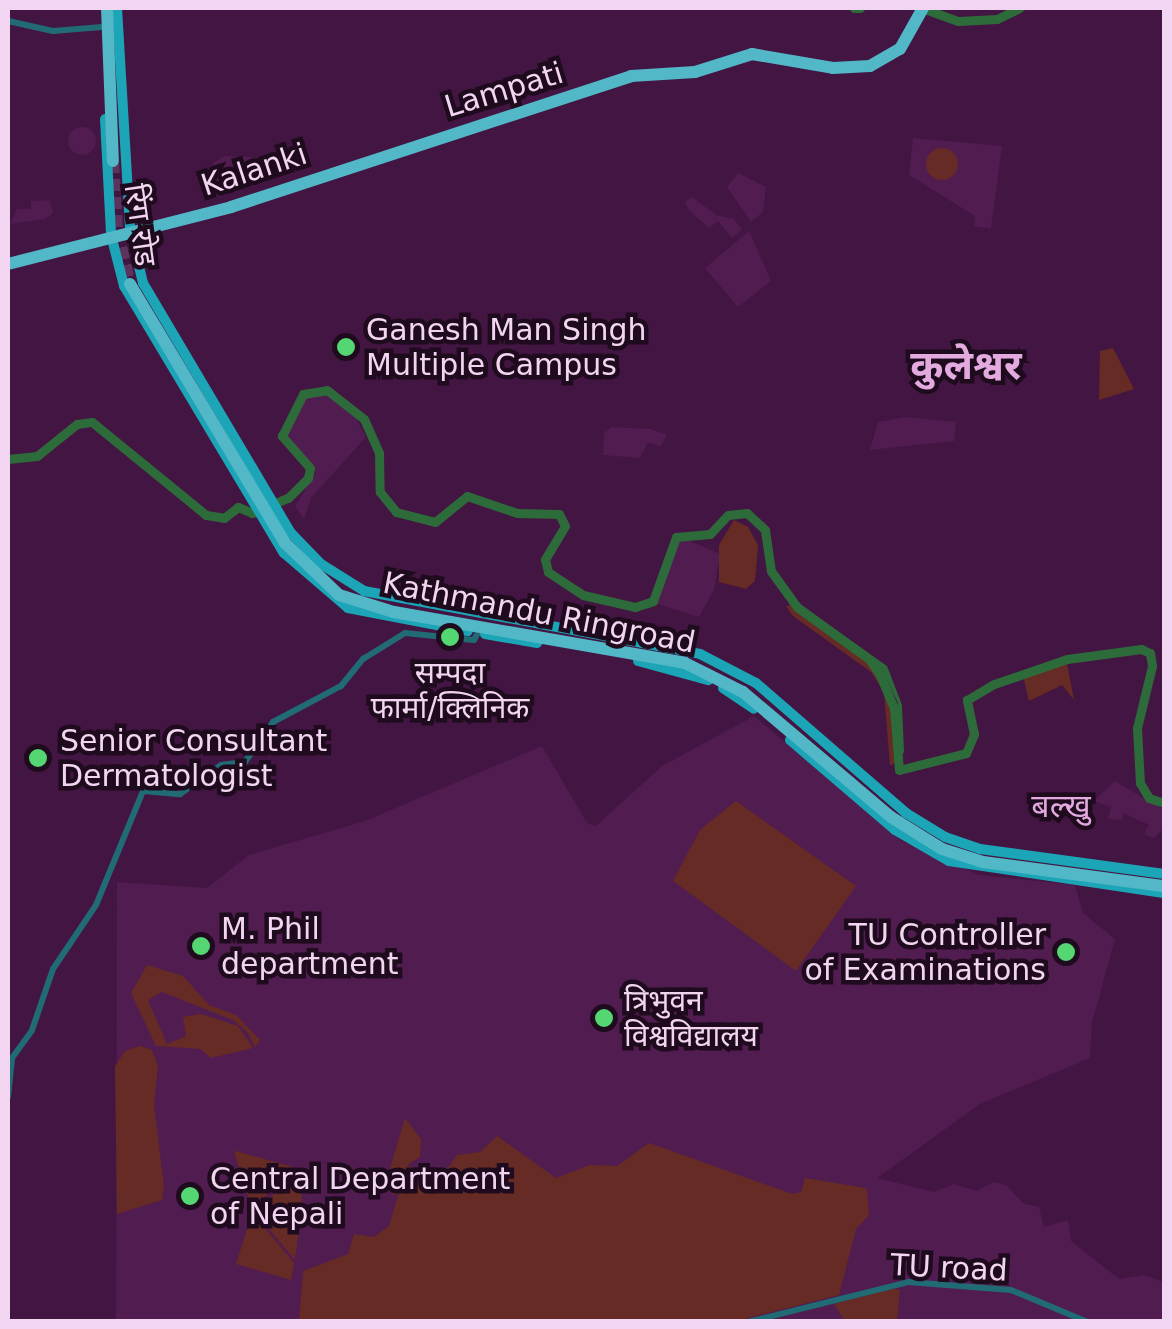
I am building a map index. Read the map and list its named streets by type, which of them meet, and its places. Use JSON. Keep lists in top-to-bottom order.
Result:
{
  "streets": {
    "highway": ["Lampati", "Kalanki", "Kathmandu Ringroad"],
    "main road": ["रिंग रोड"],
    "street": ["TU road"]
  },
  "crossings": [
    ["Lampati", "Kalanki"],
    ["Kalanki", "रिंग रोड"],
    ["रिंग रोड", "Kathmandu Ringroad"]
  ],
  "districts": ["कुलेश्वर", "बल्खु"],
  "places": [
    "Ganesh Man Singh Multiple Campus",
    "सम्पदा फार्मा/क्लिनिक",
    "Senior Consultant Dermatologist",
    "M. Phil department",
    "TU Controller of Examinations",
    "त्रिभुवन विश्वविद्यालय",
    "Central Department of Nepali"
  ]
}
